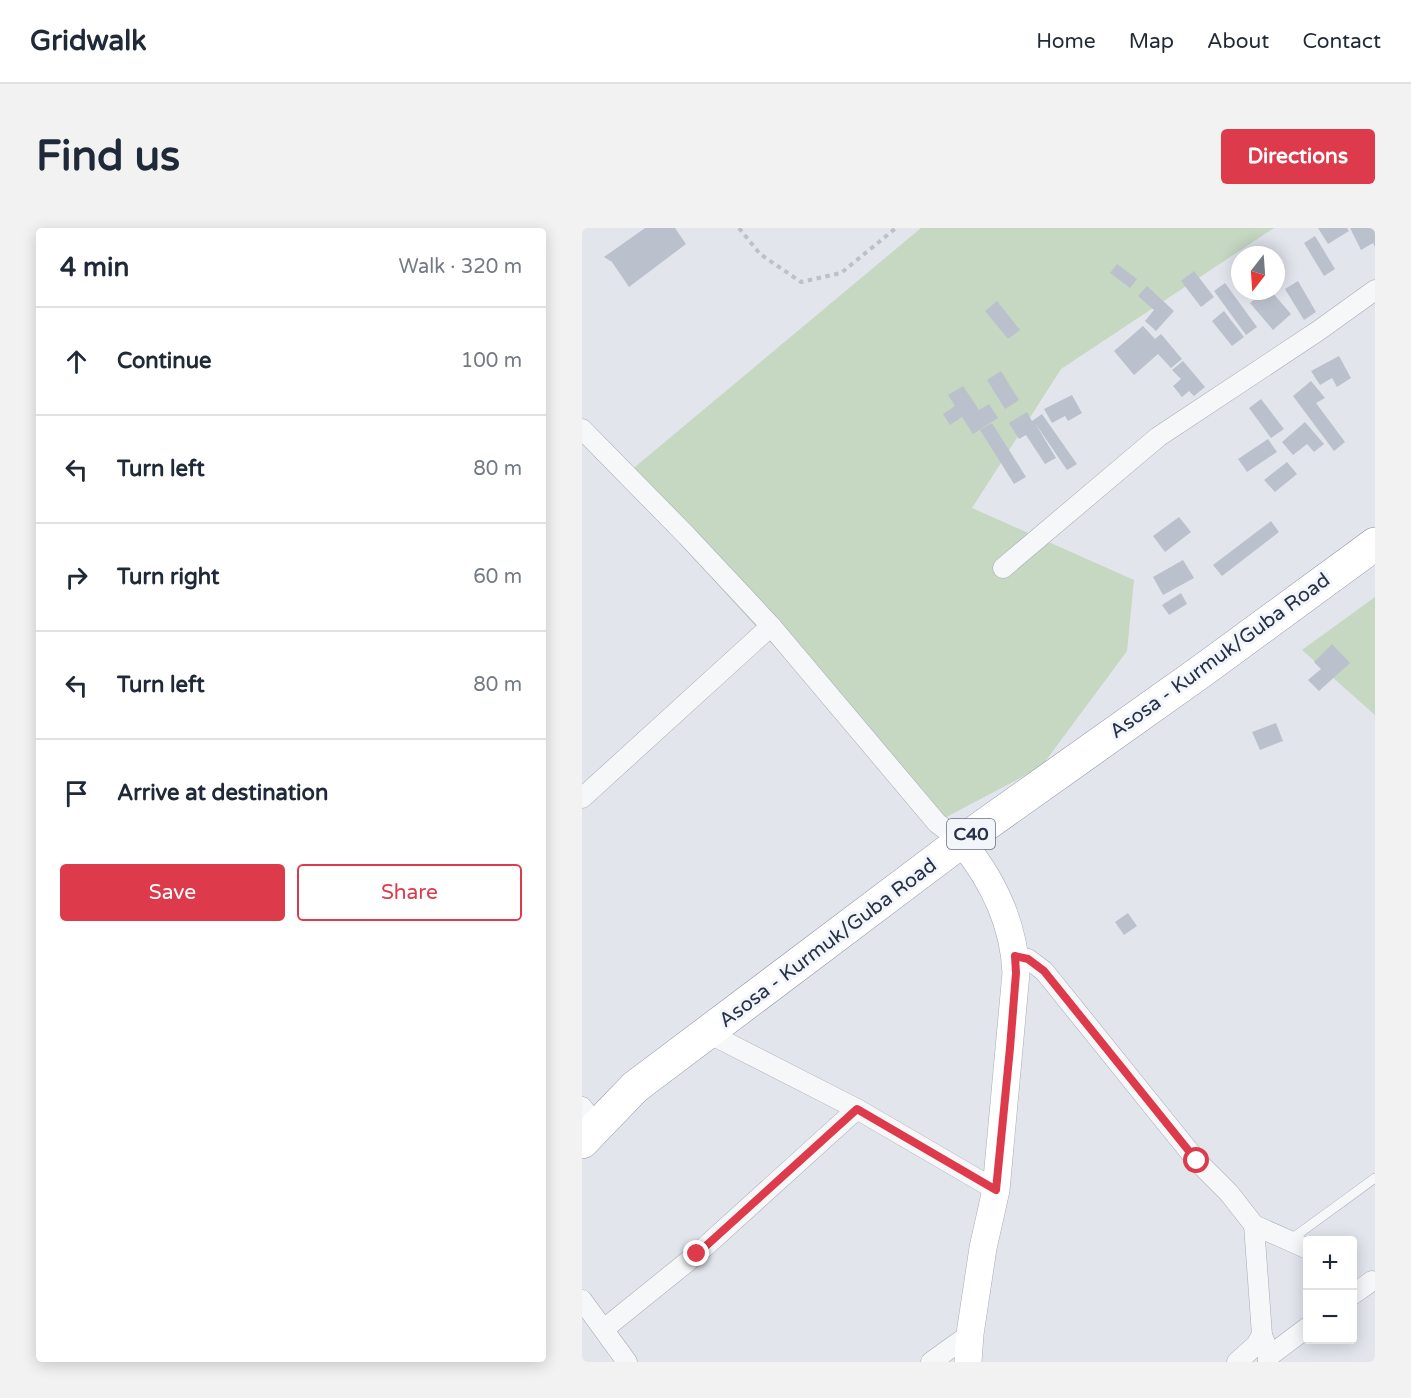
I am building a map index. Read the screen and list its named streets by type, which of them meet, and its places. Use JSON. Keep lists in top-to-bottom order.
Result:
{
  "streets": {
    "highway": ["Asosa - Kurmuk/Guba Road", "C40"]
  },
  "north": "bottom",
  "page": {
    "header": "Gridwalk",
    "nav": [
      "Home",
      "Map",
      "About",
      "Contact"
    ],
    "buttons": [
      "Directions",
      ["Save", "Share"]
    ],
    "title": "Find us",
    "heading": ["4 min", "Walk · 320 m"],
    "list": [
      ["Continue", "100 m"],
      ["Turn left", "80 m"],
      ["Turn right", "60 m"],
      ["Turn left", "80 m"],
      "Arrive at destination"
    ],
    "map_buttons": ["+", "−"]
  }
}
